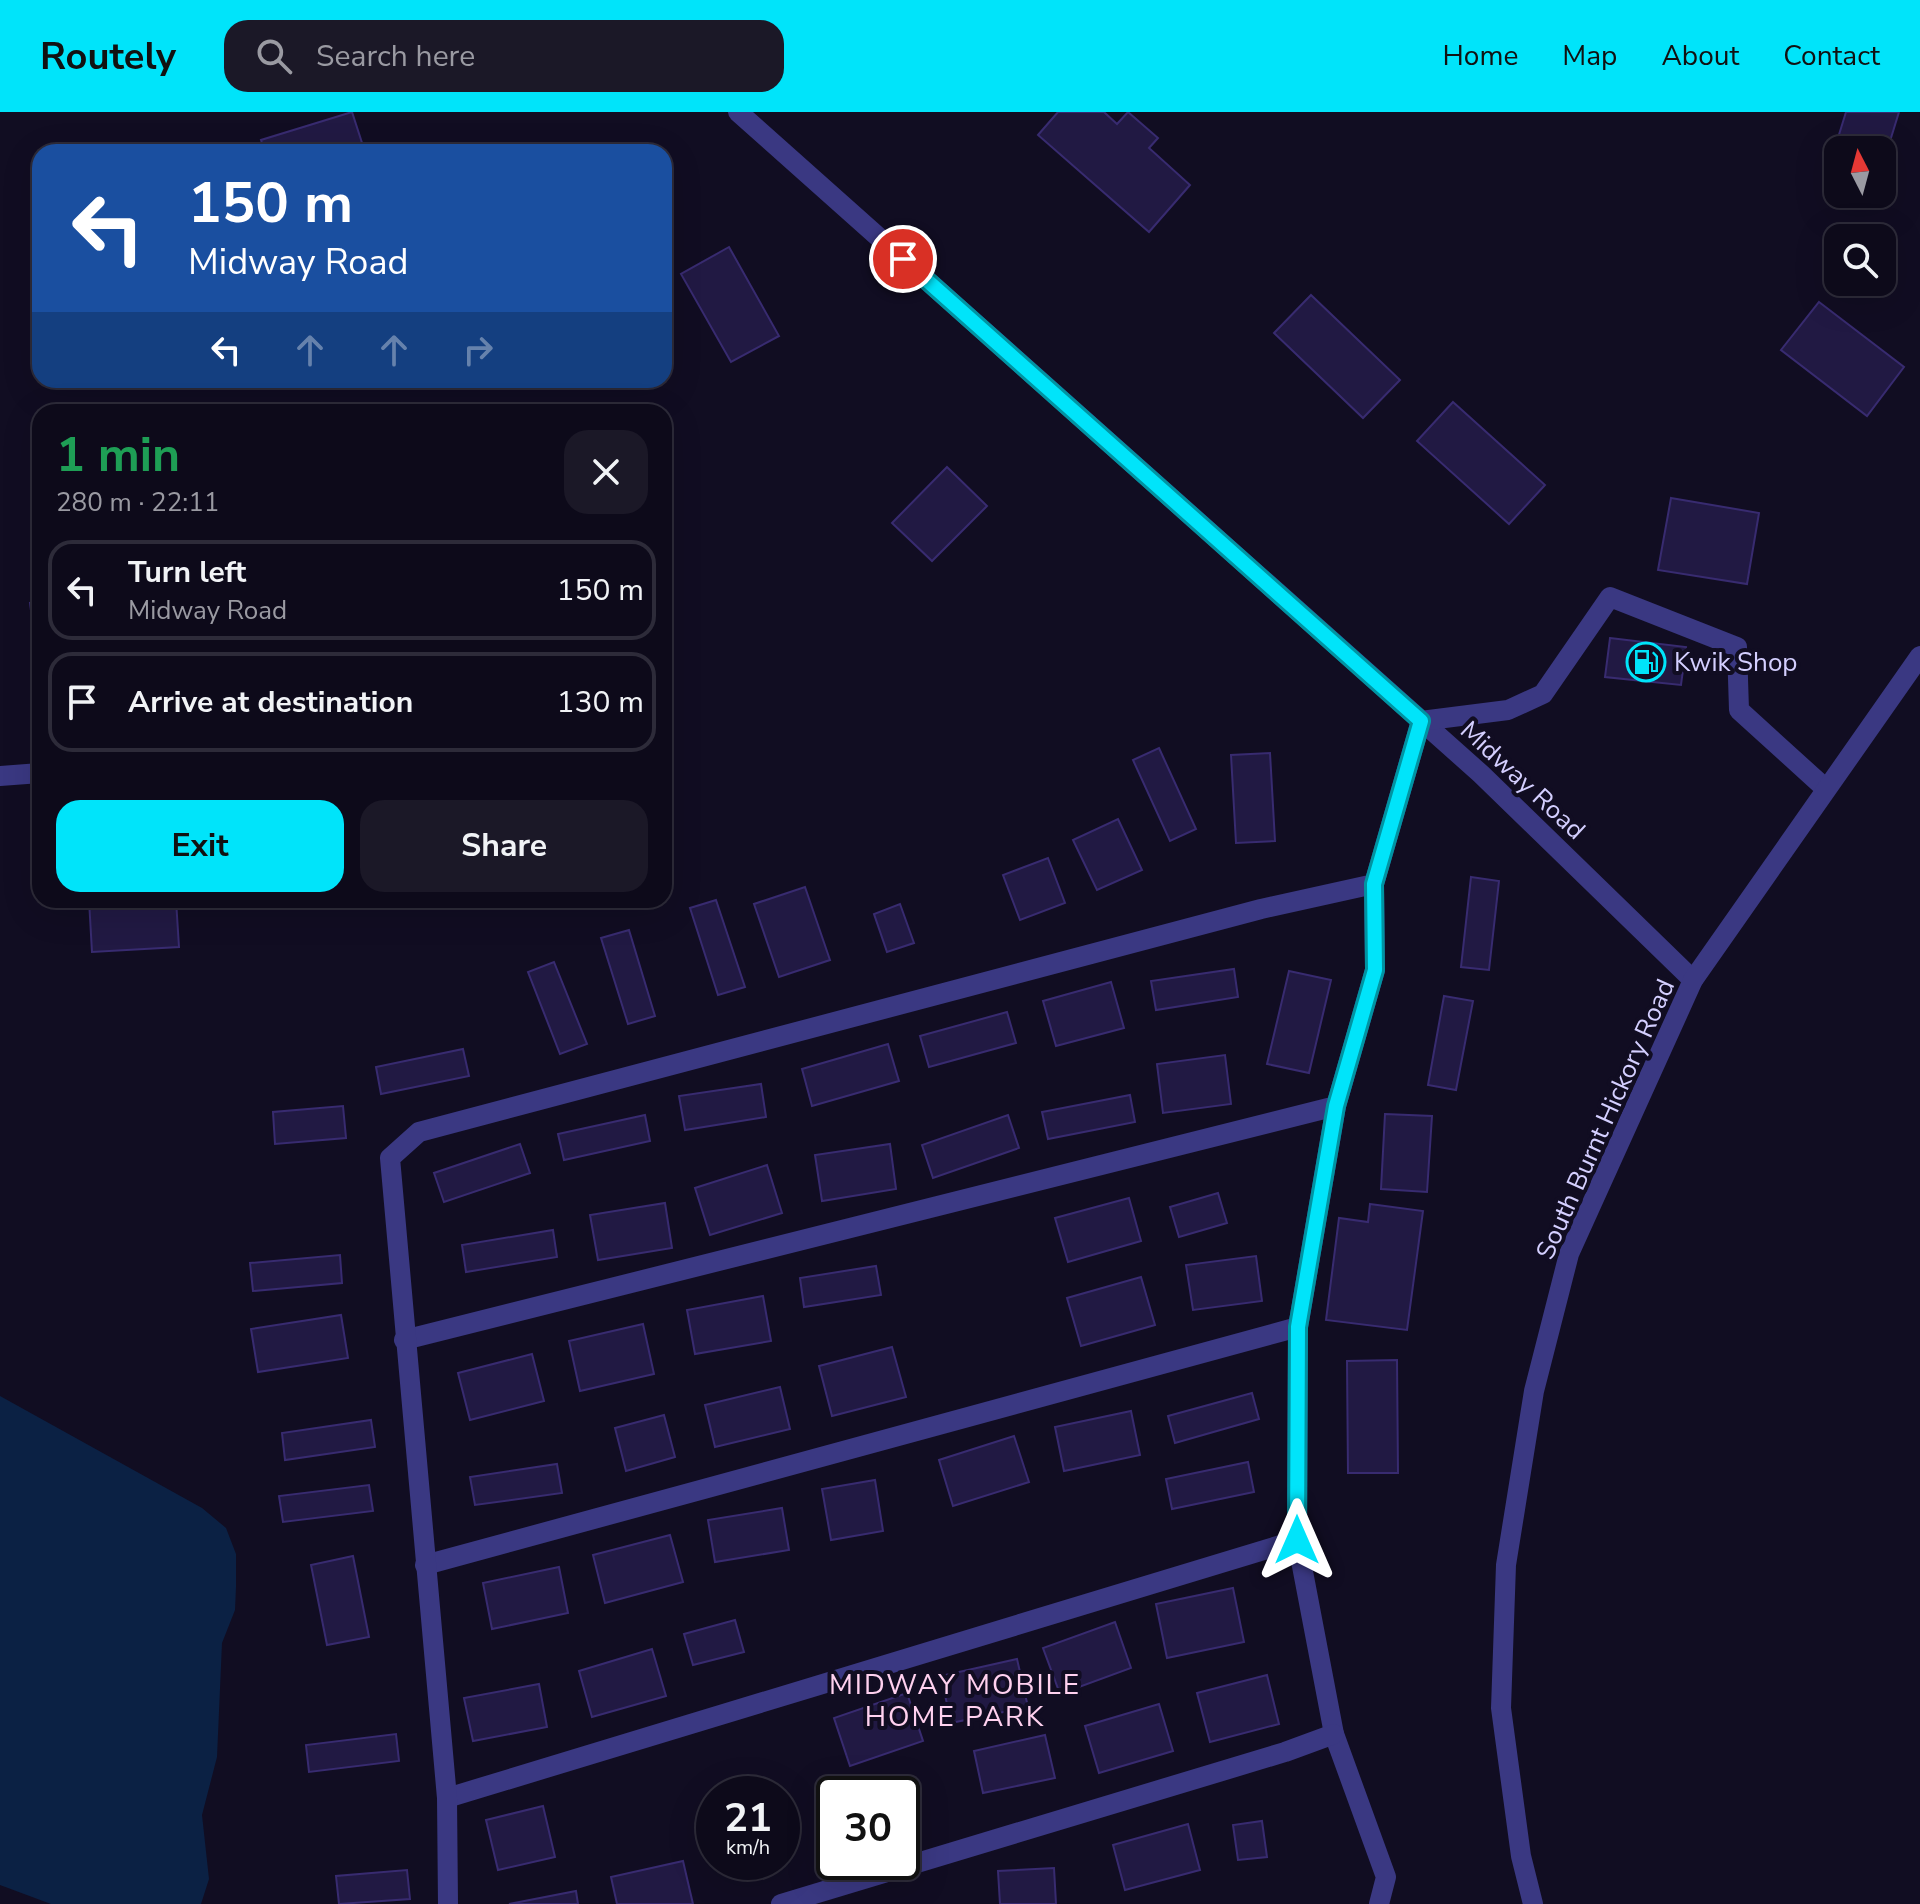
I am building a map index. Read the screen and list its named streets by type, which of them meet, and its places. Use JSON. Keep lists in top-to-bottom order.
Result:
{
  "streets": {
    "street": ["Midway Road", "South Burnt Hickory Road"]
  },
  "crossings": [
    ["Midway Road", "South Burnt Hickory Road"]
  ],
  "districts": ["MIDWAY MOBILE HOME PARK"],
  "places": {
    "fuel station": ["Kwik Shop"]
  },
  "north": "top",
  "page": {
    "header": "Routely",
    "search": "Search here",
    "nav": [
      "Home",
      "Map",
      "About",
      "Contact"
    ],
    "turn": ["150 m", "Midway Road"],
    "heading": ["1 min", "280 m · 22:11"],
    "list": [
      {
        "name": "Turn left",
        "note": "Midway Road",
        "value": "150 m"
      },
      {
        "name": "Arrive at destination",
        "value": "130 m"
      }
    ],
    "buttons": ["Exit", "Share"],
    "speed": "21 km/h",
    "limit": "30"
  }
}
